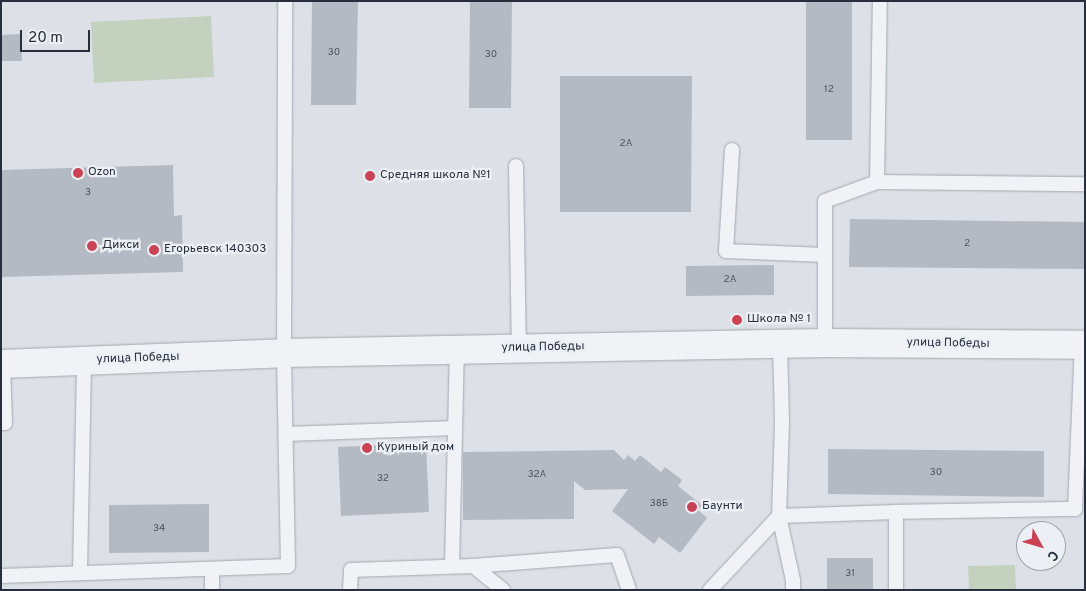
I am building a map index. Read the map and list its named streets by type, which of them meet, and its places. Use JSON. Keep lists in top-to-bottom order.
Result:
{
  "streets": {
    "street": ["улица Победы"]
  },
  "places": [
    "Ozon",
    "Средняя школа №1",
    "Дикси",
    "Егорьевск 140303",
    "Школа № 1",
    "Куриный дом",
    "Баунти"
  ],
  "house_numbers": [
    "30",
    "30",
    "12",
    "2А",
    "3",
    "2",
    "2А",
    "30",
    "32А",
    "32",
    "38Б",
    "34",
    "31"
  ],
  "scale_bar": "20 m",
  "north": "bottom right"
}
